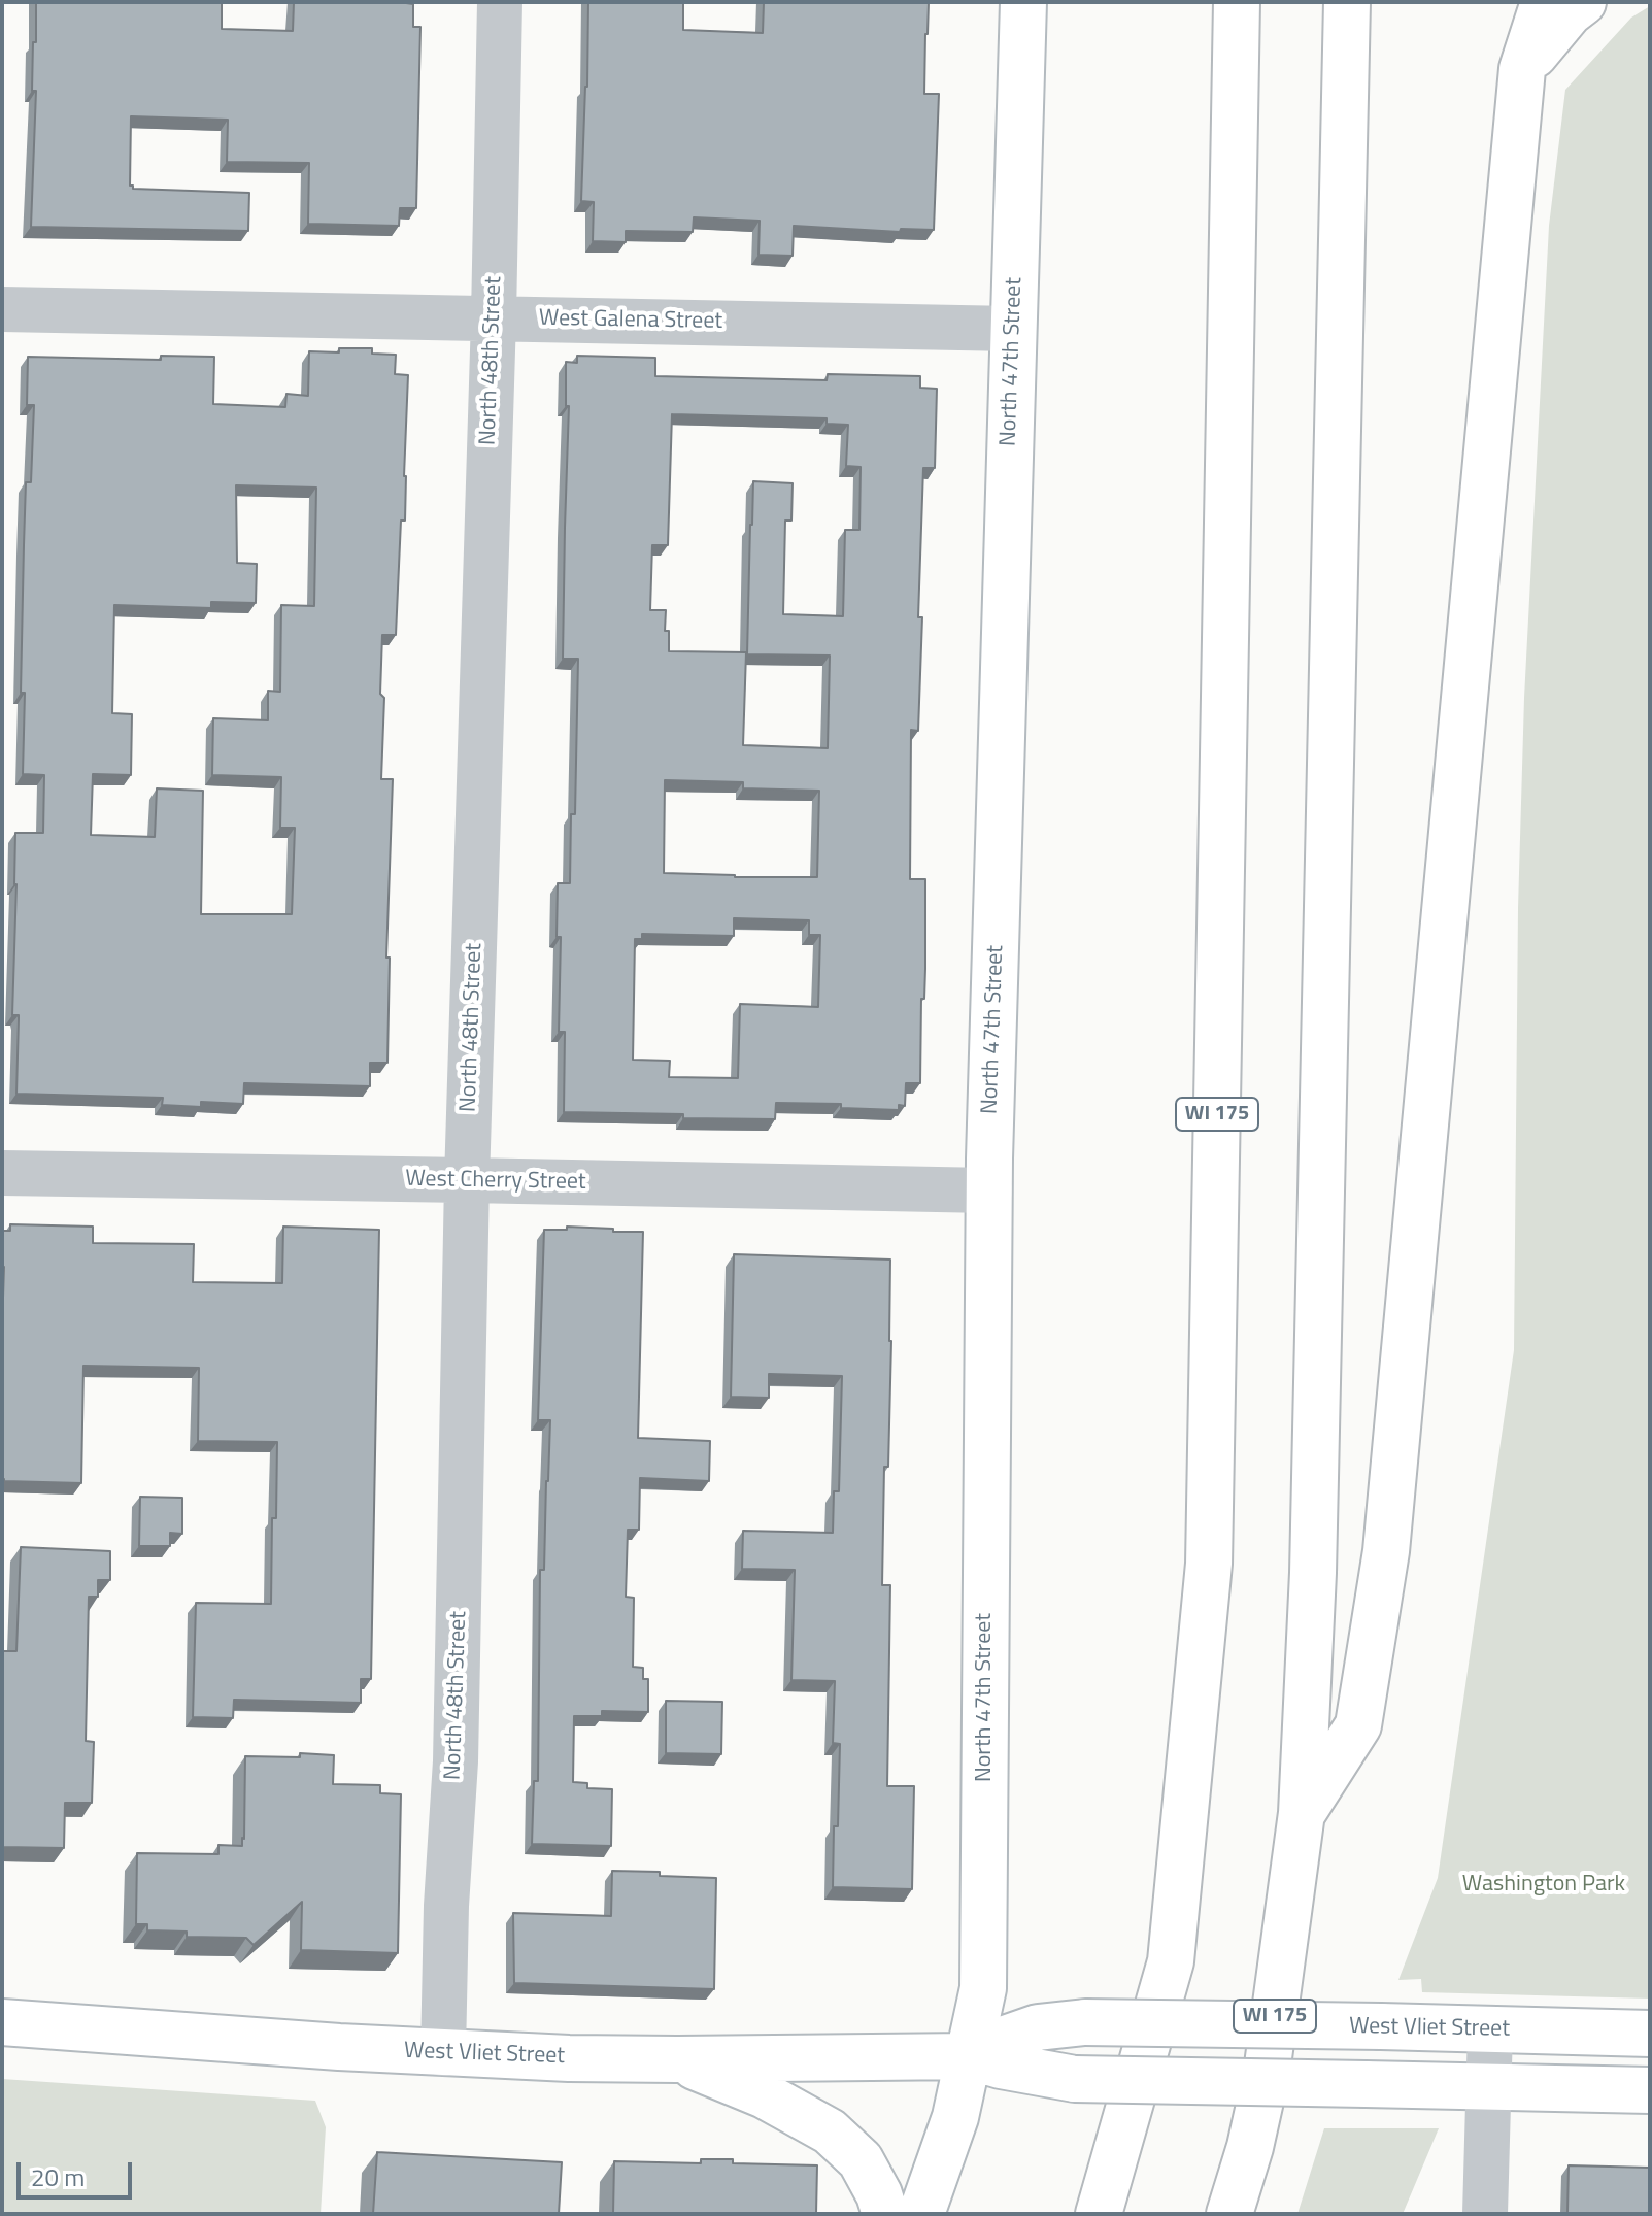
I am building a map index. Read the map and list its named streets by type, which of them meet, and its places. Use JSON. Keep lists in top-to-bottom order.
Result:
{
  "streets": {
    "main road": ["North 47th Street", "WI 175", "West Vliet Street"],
    "street": ["West Galena Street", "North 48th Street", "West Cherry Street"]
  },
  "crossings": [
    ["West Galena Street", "North 48th Street"],
    ["West Galena Street", "North 47th Street"],
    ["North 48th Street", "West Cherry Street"],
    ["North 48th Street", "West Vliet Street"],
    ["North 47th Street", "West Cherry Street"],
    ["North 47th Street", "West Vliet Street"]
  ],
  "parks": ["Washington Park"],
  "scale_bar": "20 m"
}
